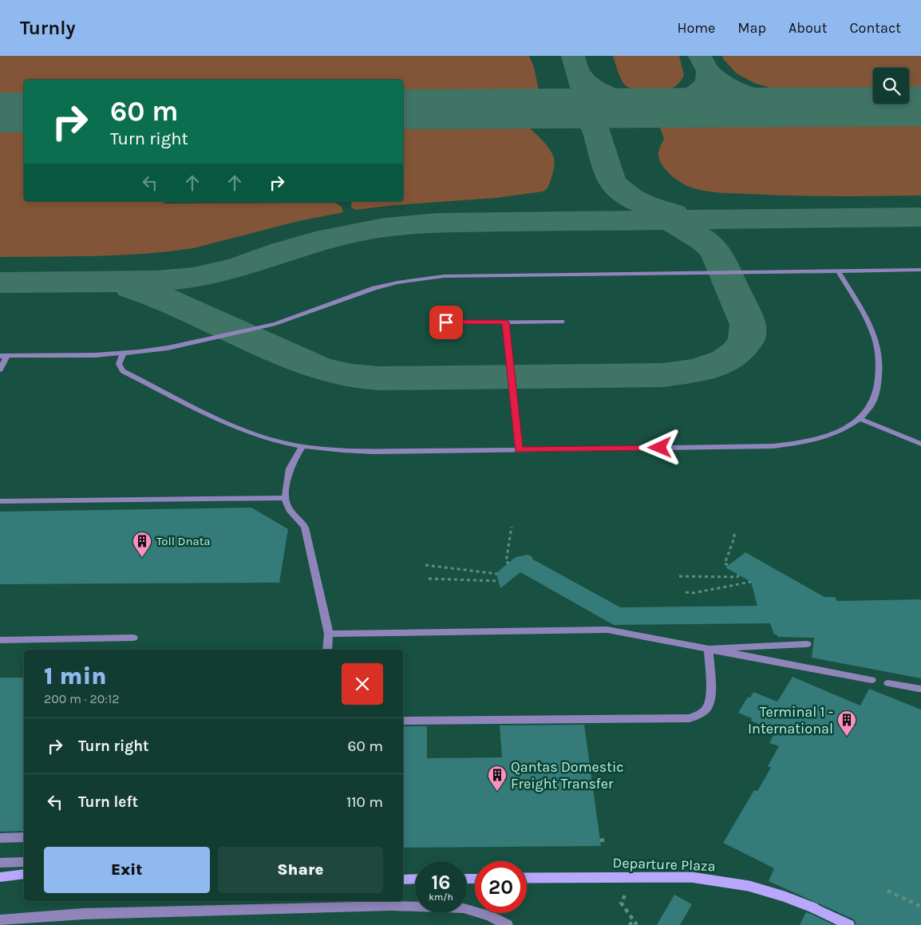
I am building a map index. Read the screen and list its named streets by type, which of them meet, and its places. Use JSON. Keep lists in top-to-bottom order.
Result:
{
  "streets": {
    "street": ["Departure Plaza"]
  },
  "places": {
    "building": ["Toll Dnata", "Terminal 1 - International", "Qantas Domestic Freight Transfer"]
  },
  "page": {
    "header": "Turnly",
    "nav": [
      "Home",
      "Map",
      "About",
      "Contact"
    ],
    "turn": ["60 m", "Turn right"],
    "heading": ["1 min", "200 m · 20:12"],
    "list": [
      {
        "name": "Turn right",
        "value": "60 m"
      },
      {
        "name": "Turn left",
        "value": "110 m"
      }
    ],
    "buttons": ["Exit", "Share"],
    "speed": "16 km/h",
    "limit": "20"
  }
}
